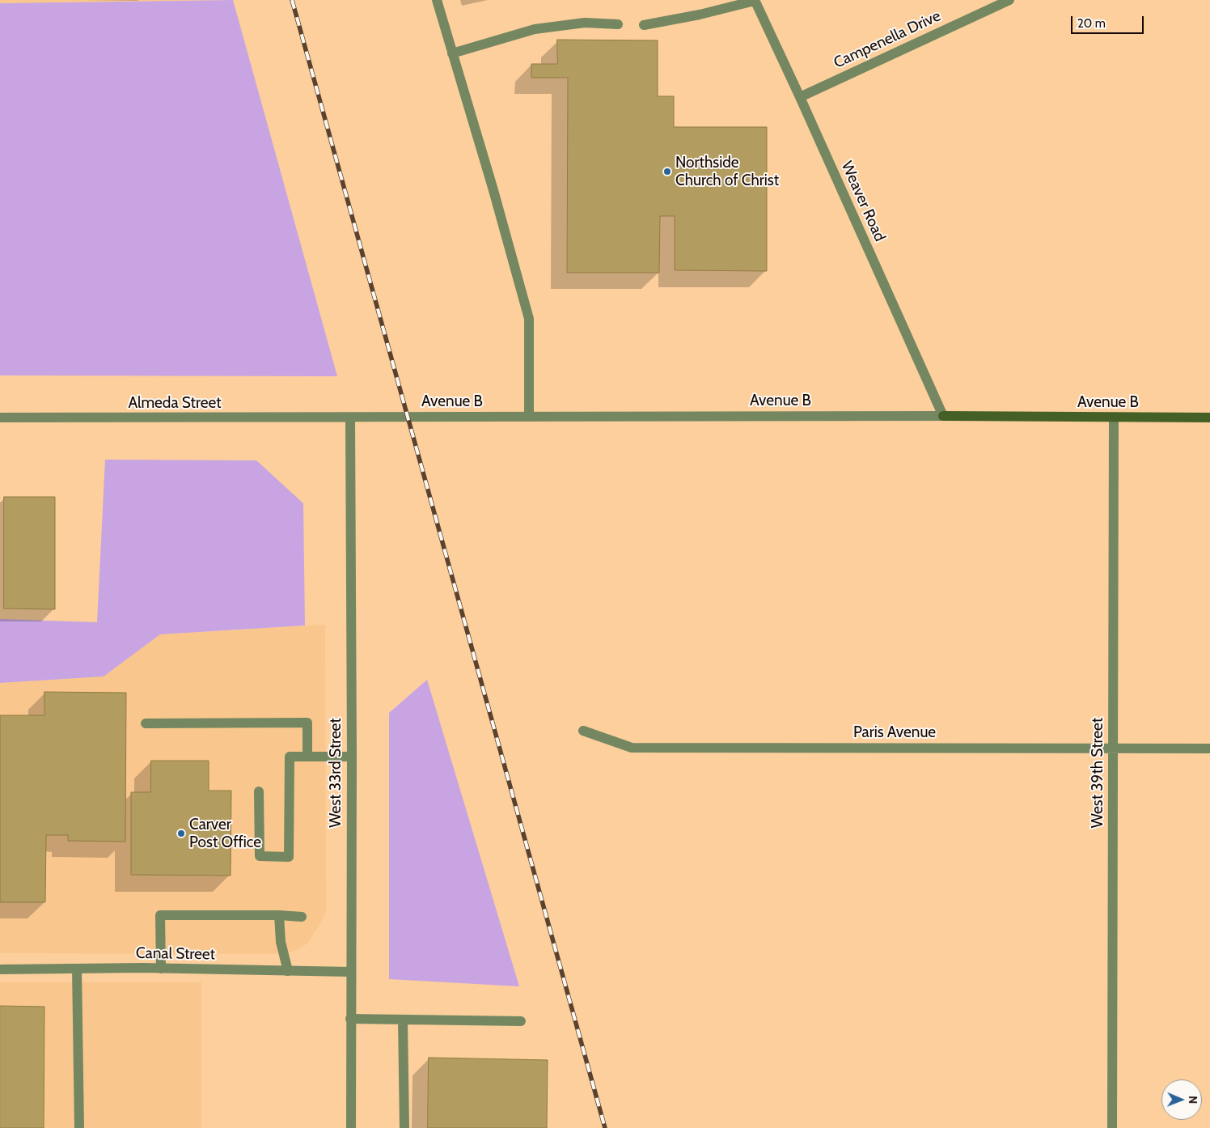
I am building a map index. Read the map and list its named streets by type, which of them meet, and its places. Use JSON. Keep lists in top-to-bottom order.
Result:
{
  "streets": {
    "main road": ["Avenue B"],
    "street": [
      "Campenella Drive",
      "Weaver Road",
      "Almeda Street",
      "Paris Avenue",
      "West 33rd Street",
      "West 39th Street",
      "Canal Street"
    ]
  },
  "crossings": [
    ["Campenella Drive", "Weaver Road"],
    ["Weaver Road", "Avenue B"],
    ["Avenue B", "Almeda Street"],
    ["Avenue B", "West 33rd Street"],
    ["Avenue B", "West 39th Street"],
    ["Almeda Street", "West 33rd Street"],
    ["Paris Avenue", "West 39th Street"],
    ["West 33rd Street", "Canal Street"]
  ],
  "places": ["Northside Church of Christ", "Carver Post Office"],
  "scale_bar": "20 m",
  "north": "right"
}
